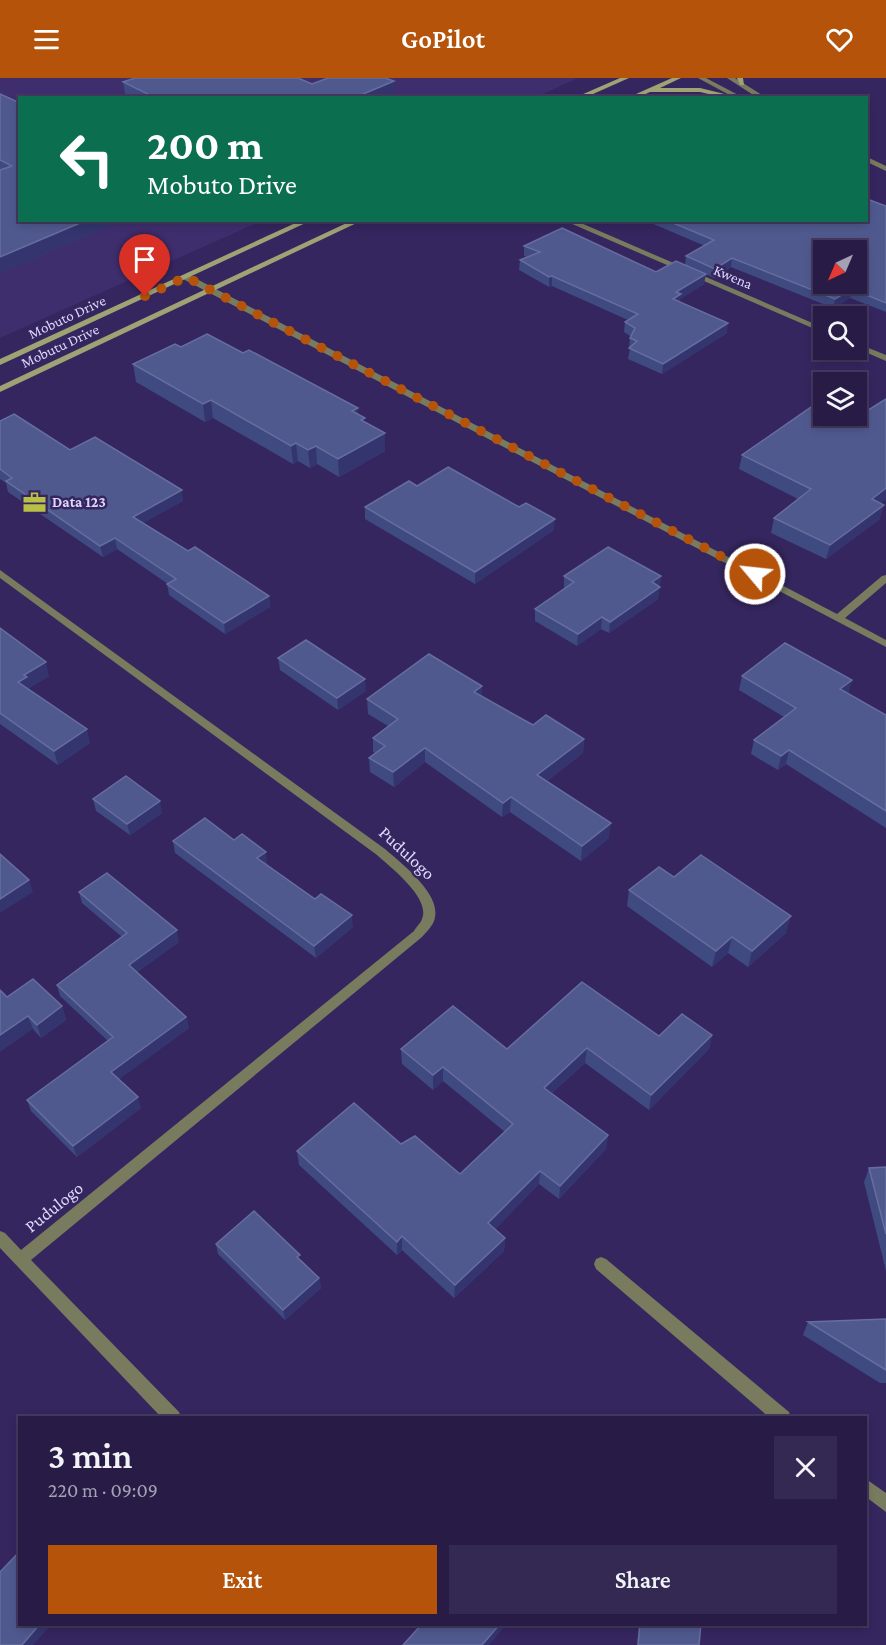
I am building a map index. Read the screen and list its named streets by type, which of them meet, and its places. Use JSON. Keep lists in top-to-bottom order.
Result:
{
  "streets": {
    "main road": ["Mobuto Drive", "Mobutu Drive"],
    "street": ["Kwena", "Pudulogo"]
  },
  "places": {
    "office": ["Data 123"]
  },
  "north": "bottom left",
  "page": {
    "header": "GoPilot",
    "turn": ["200 m", "Mobuto Drive"],
    "heading": ["3 min", "220 m · 09:09"],
    "buttons": ["Exit", "Share"]
  }
}
